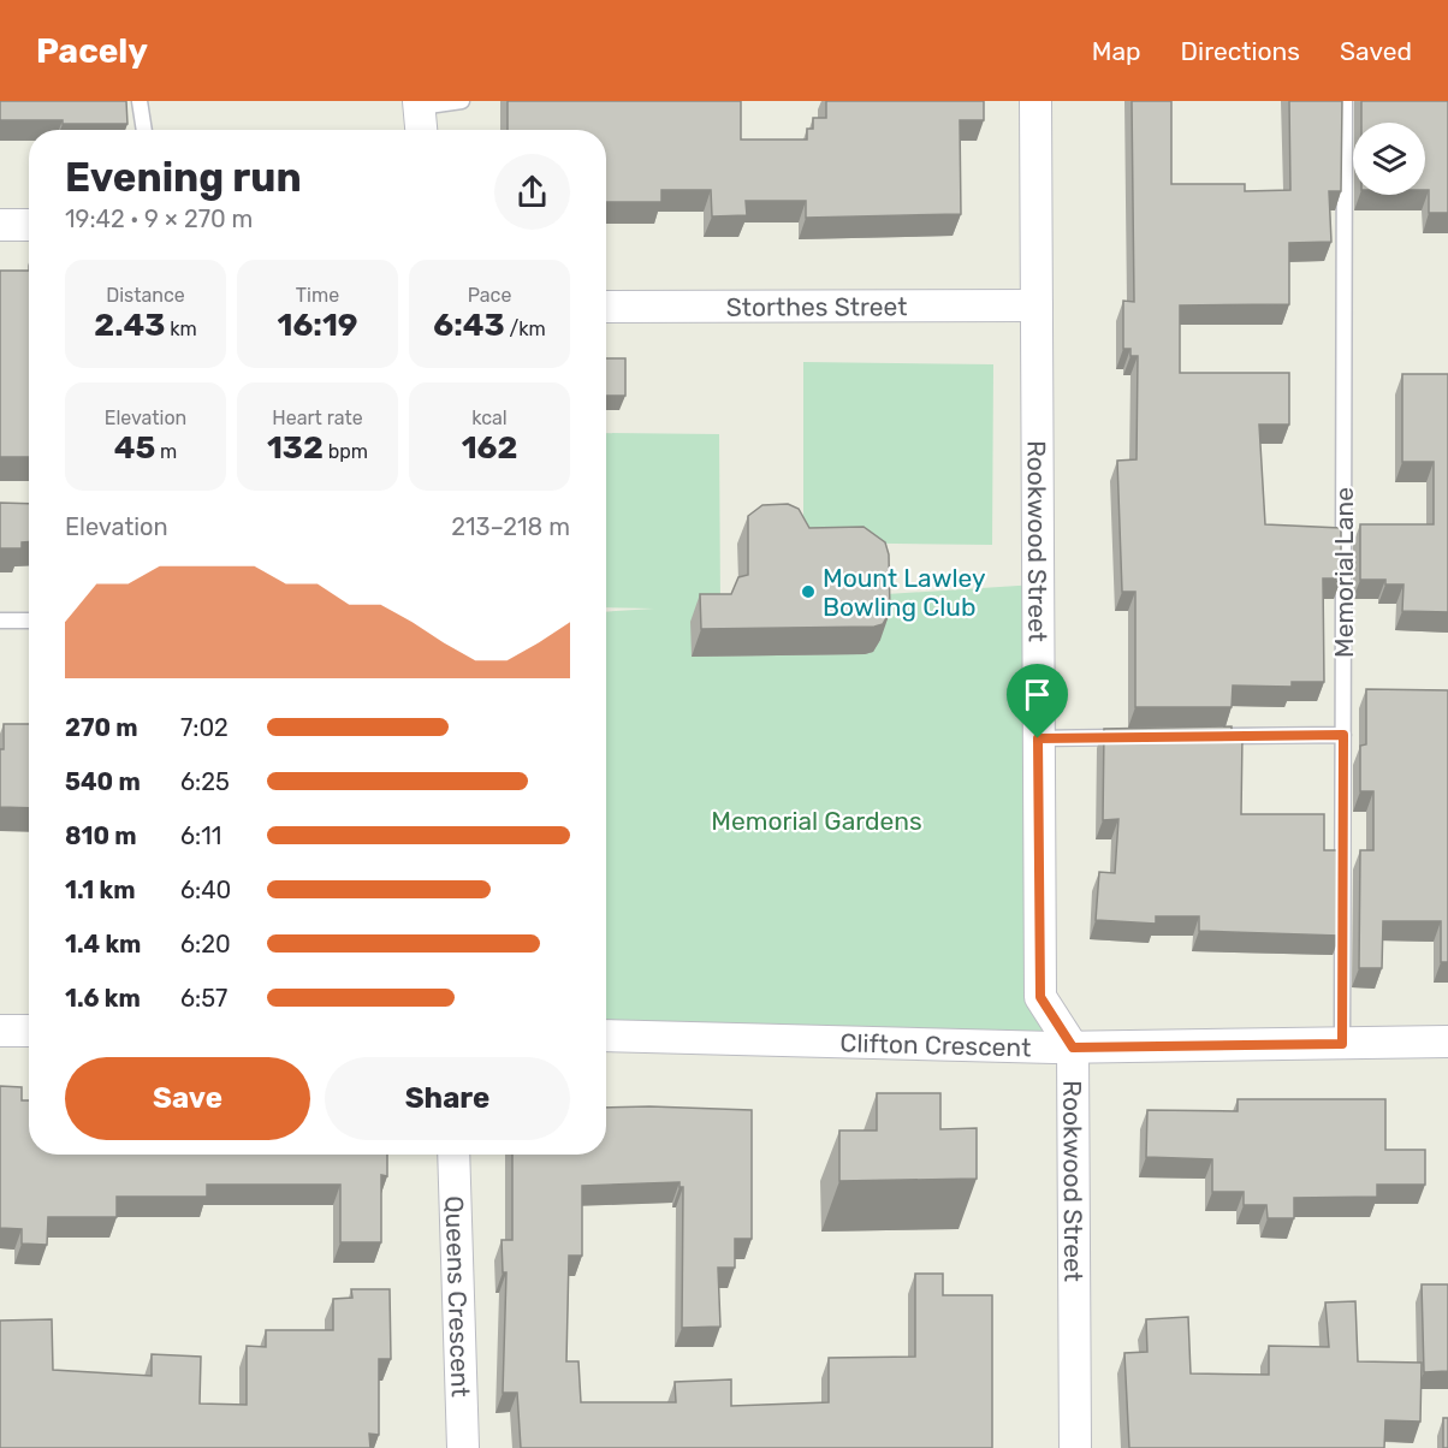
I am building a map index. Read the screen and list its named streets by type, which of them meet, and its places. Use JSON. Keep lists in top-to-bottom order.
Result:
{
  "streets": {
    "street": [
      "Storthes Street",
      "Rookwood Street",
      "Clifton Crescent",
      "Queens Crescent"
    ],
    "lane": ["Memorial Lane"]
  },
  "crossings": [
    ["Storthes Street", "Rookwood Street"],
    ["Rookwood Street", "Clifton Crescent"],
    ["Memorial Lane", "Clifton Crescent"]
  ],
  "parks": ["Memorial Gardens"],
  "places": ["Mount Lawley Bowling Club"],
  "page": {
    "header": "Pacely",
    "nav": ["Map", "Directions", "Saved"],
    "heading": ["Evening run", "19:42 · 9 × 270 m"],
    "stats": [
      ["Distance", "2.43 km"],
      ["Time", "16:19"],
      ["Pace", "6:43 /km"],
      ["Elevation", "45 m"],
      ["Heart rate", "132 bpm"],
      ["kcal", "162"]
    ],
    "chart": ["Elevation", "213–218 m"],
    "list": [
      {
        "name": "270 m",
        "note": "7:02"
      },
      {
        "name": "540 m",
        "note": "6:25"
      },
      {
        "name": "810 m",
        "note": "6:11"
      },
      {
        "name": "1.1 km",
        "note": "6:40"
      },
      {
        "name": "1.4 km",
        "note": "6:20"
      },
      {
        "name": "1.6 km",
        "note": "6:57"
      }
    ],
    "buttons": ["Save", "Share"]
  }
}
